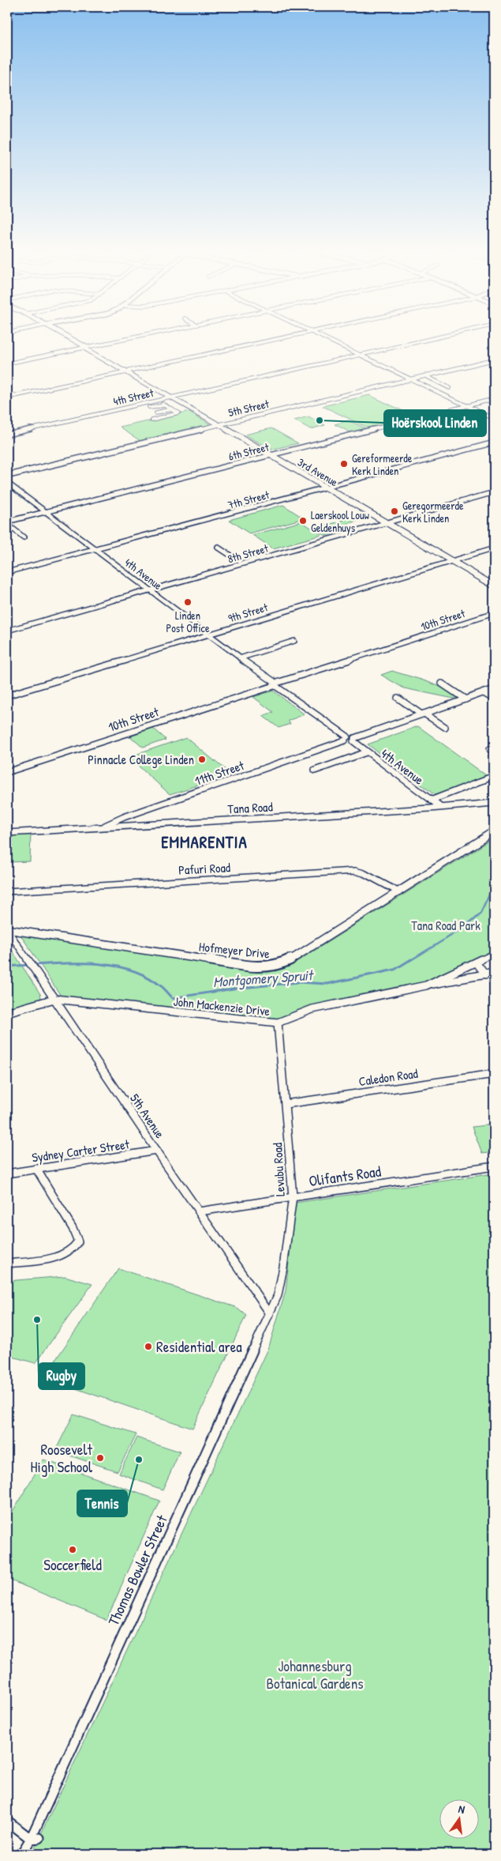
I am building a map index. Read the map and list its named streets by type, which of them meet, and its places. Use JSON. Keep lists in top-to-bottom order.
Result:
{
  "streets": {
    "main road": ["3rd Avenue", "Hofmeyer Drive"],
    "street": [
      "4th Street",
      "5th Street",
      "6th Street",
      "7th Street",
      "8th Street",
      "4th Avenue",
      "9th Street",
      "10th Street",
      "11th Street",
      "Tana Road",
      "Pafuri Road",
      "John Mackenzie Drive",
      "Caledon Road",
      "5th Avenue",
      "Sydney Carter Street",
      "Levubu Road",
      "Olifants Road",
      "Thomas Bowler Street"
    ]
  },
  "crossings": [
    ["4th Street", "3rd Avenue"],
    ["5th Street", "3rd Avenue"],
    ["6th Street", "3rd Avenue"],
    ["6th Street", "4th Avenue"],
    ["3rd Avenue", "7th Street"],
    ["3rd Avenue", "8th Street"],
    ["3rd Avenue", "9th Street"],
    ["7th Street", "4th Avenue"],
    ["8th Street", "4th Avenue"],
    ["4th Avenue", "9th Street"],
    ["4th Avenue", "10th Street"],
    ["4th Avenue", "11th Street"],
    ["4th Avenue", "Tana Road"],
    ["11th Street", "Tana Road"],
    ["Pafuri Road", "Hofmeyer Drive"],
    ["Hofmeyer Drive", "5th Avenue"],
    ["John Mackenzie Drive", "5th Avenue"],
    ["John Mackenzie Drive", "Levubu Road"],
    ["Caledon Road", "Levubu Road"],
    ["5th Avenue", "Sydney Carter Street"],
    ["5th Avenue", "Levubu Road"],
    ["5th Avenue", "Olifants Road"],
    ["5th Avenue", "Thomas Bowler Street"],
    ["Levubu Road", "Olifants Road"],
    ["Levubu Road", "Thomas Bowler Street"]
  ],
  "districts": ["EMMARENTIA"],
  "water": ["Montgomery Spruit"],
  "parks": ["Tana Road Park", "Johannesburg Botanical Gardens"],
  "places": [
    "Hoërskool Linden",
    "Gereformeerde Kerk Linden",
    "Geregormeerde Kerk Linden",
    "Laerskool Louw Geldenhuys",
    "Linden Post Office",
    "Pinnacle College Linden",
    "Rugby",
    "Residential area",
    "Roosevelt High School",
    "Tennis",
    "Soccerfield"
  ],
  "north": "top"
}
